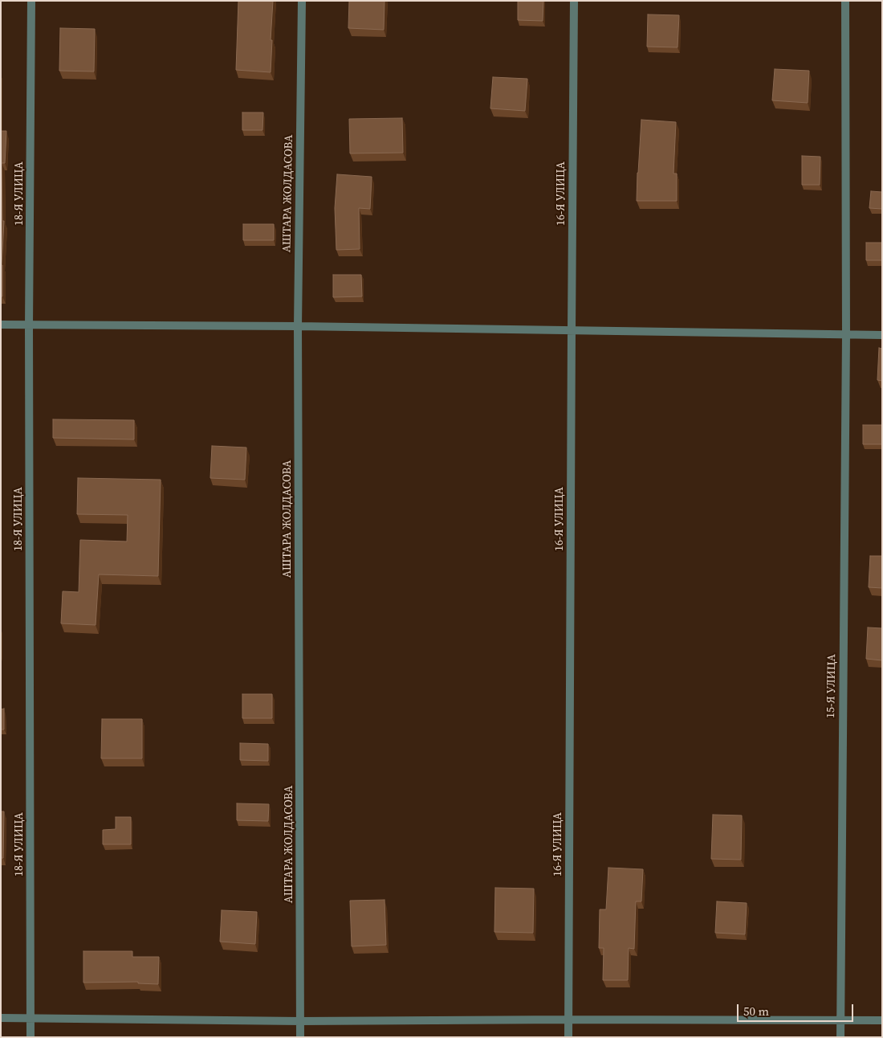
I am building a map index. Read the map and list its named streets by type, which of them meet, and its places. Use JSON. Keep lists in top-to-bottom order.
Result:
{
  "streets": {
    "street": [
      "18-Я УЛИЦА",
      "АШТАРА ЖОЛДАСОВА",
      "16-Я УЛИЦА",
      "15-Я УЛИЦА"
    ]
  },
  "scale_bar": "50 m"
}
